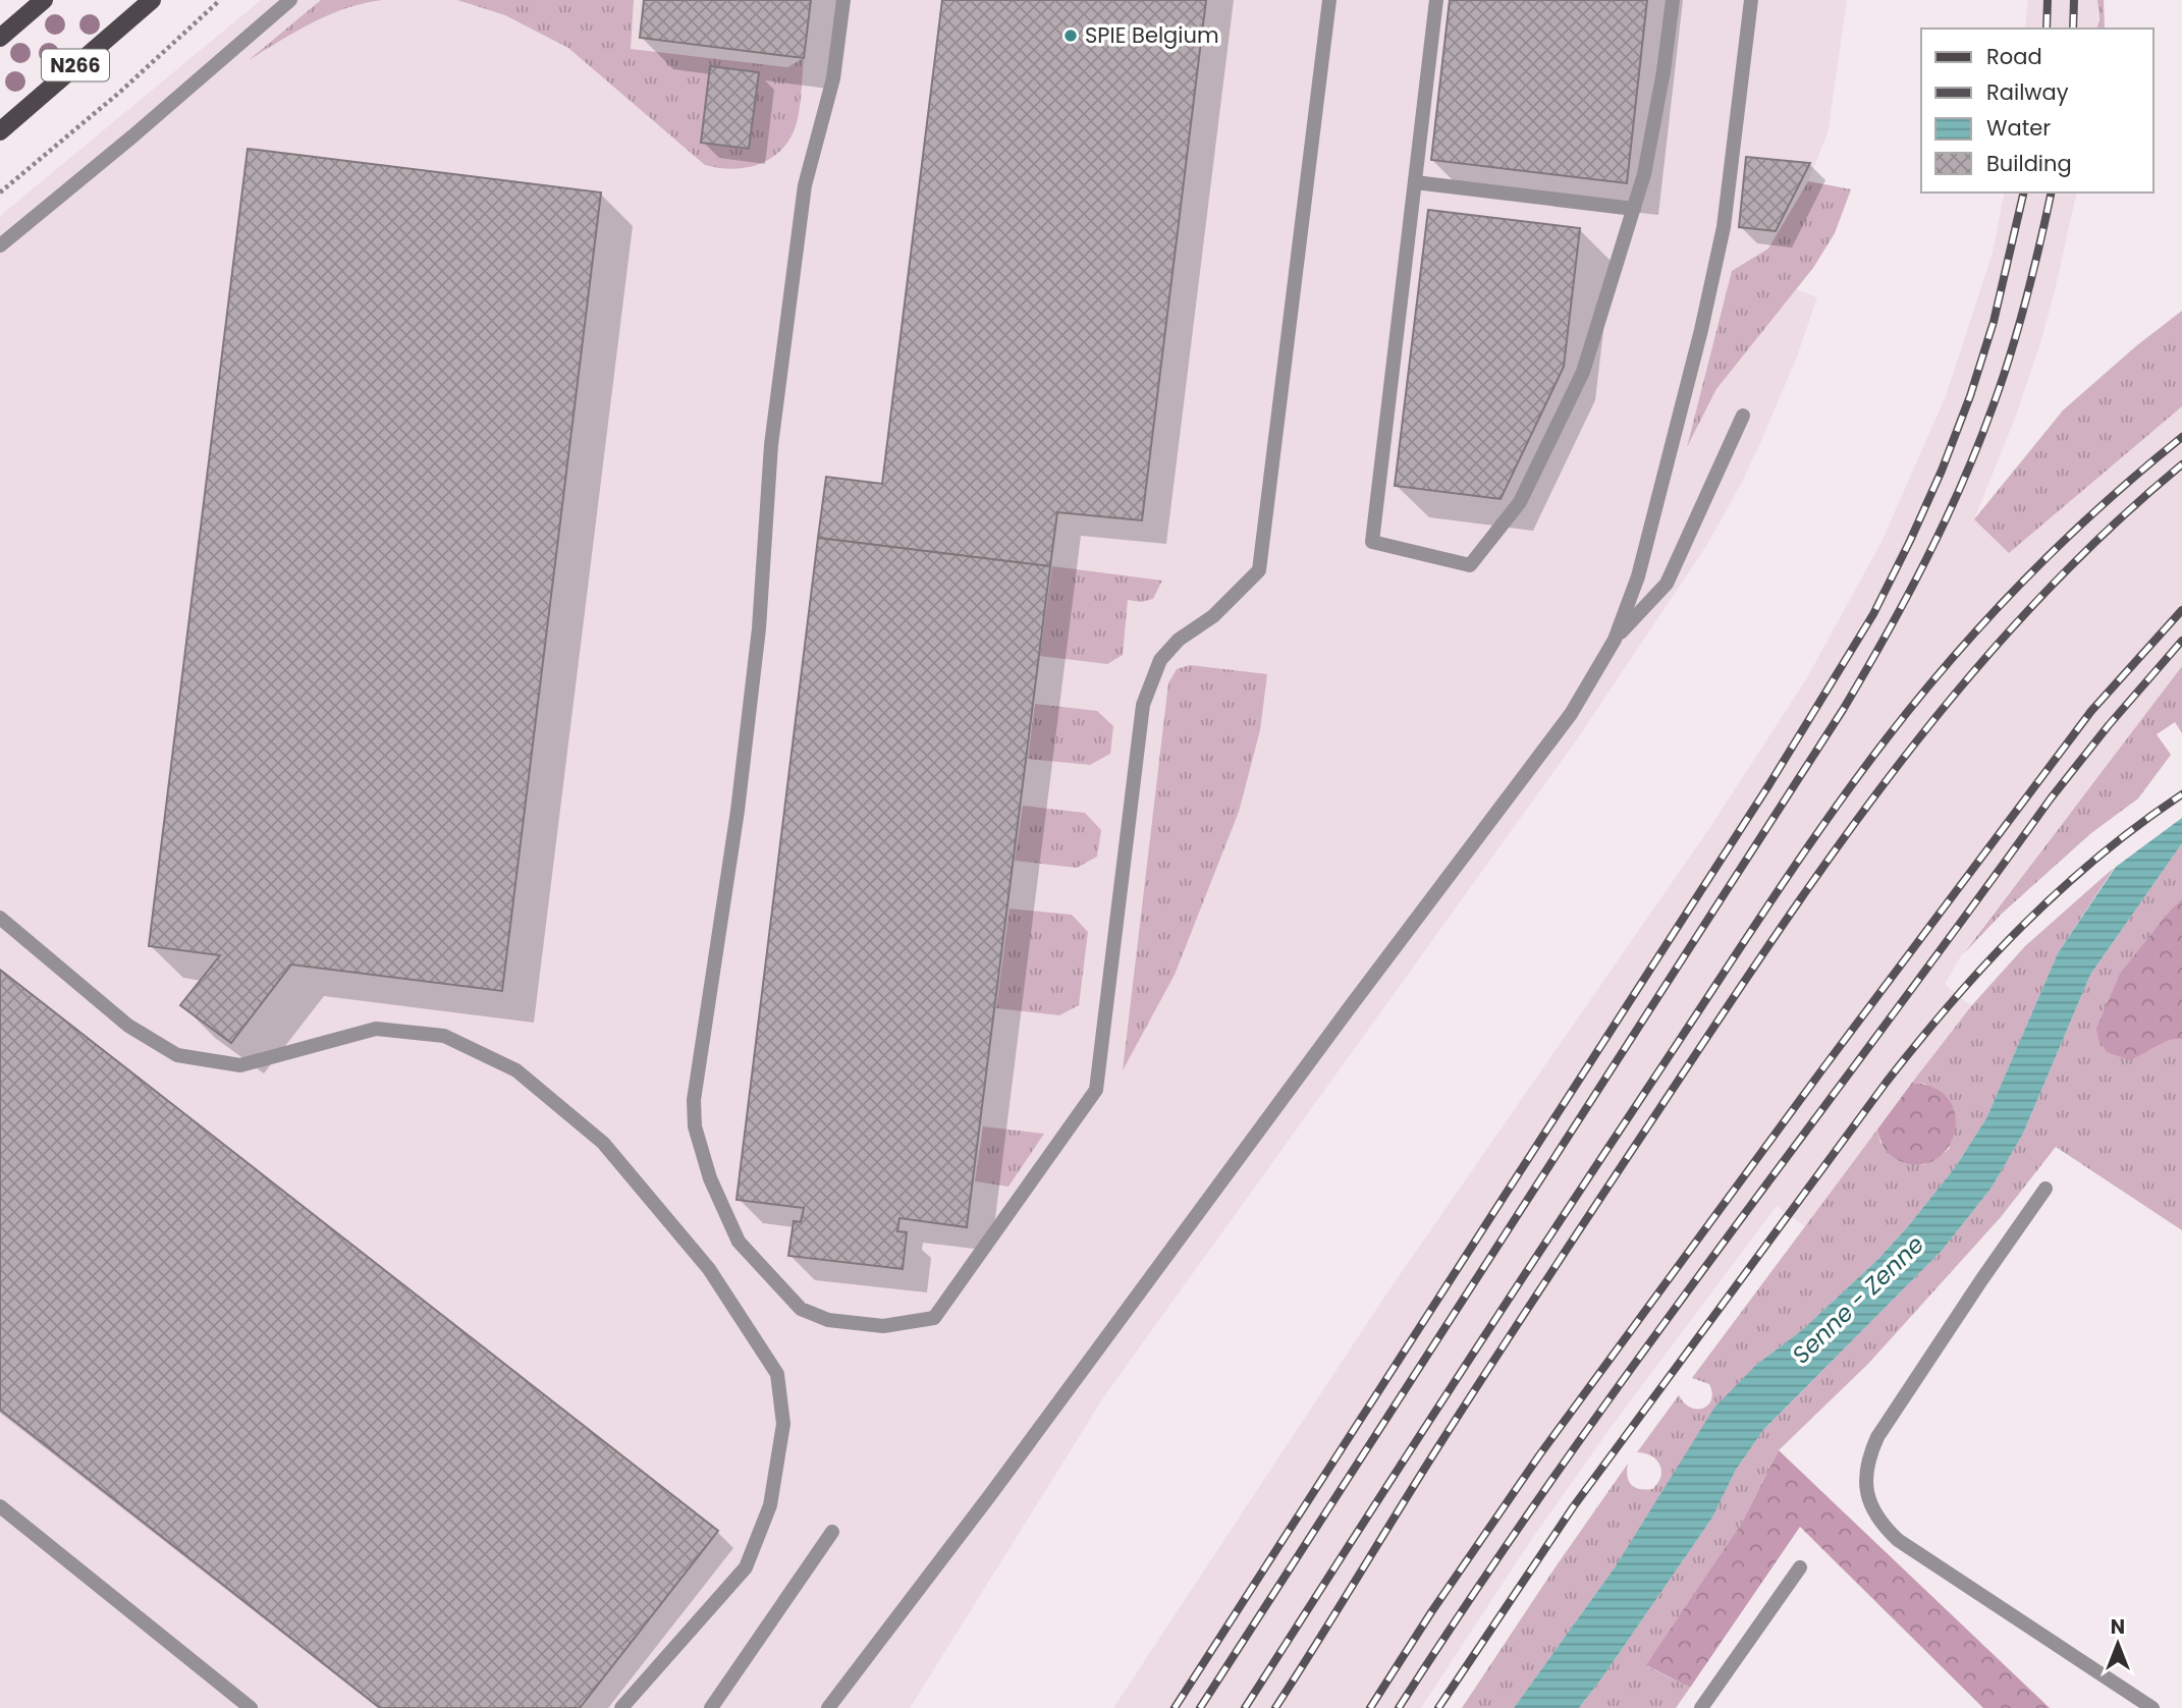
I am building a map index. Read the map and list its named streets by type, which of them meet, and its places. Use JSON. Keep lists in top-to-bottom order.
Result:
{
  "streets": {
    "main road": ["N266"]
  },
  "water": ["Senne - Zenne"],
  "places": ["SPIE Belgium"],
  "legend": [
    "Road",
    "Railway",
    "Water",
    "Building"
  ],
  "north": "top"
}
